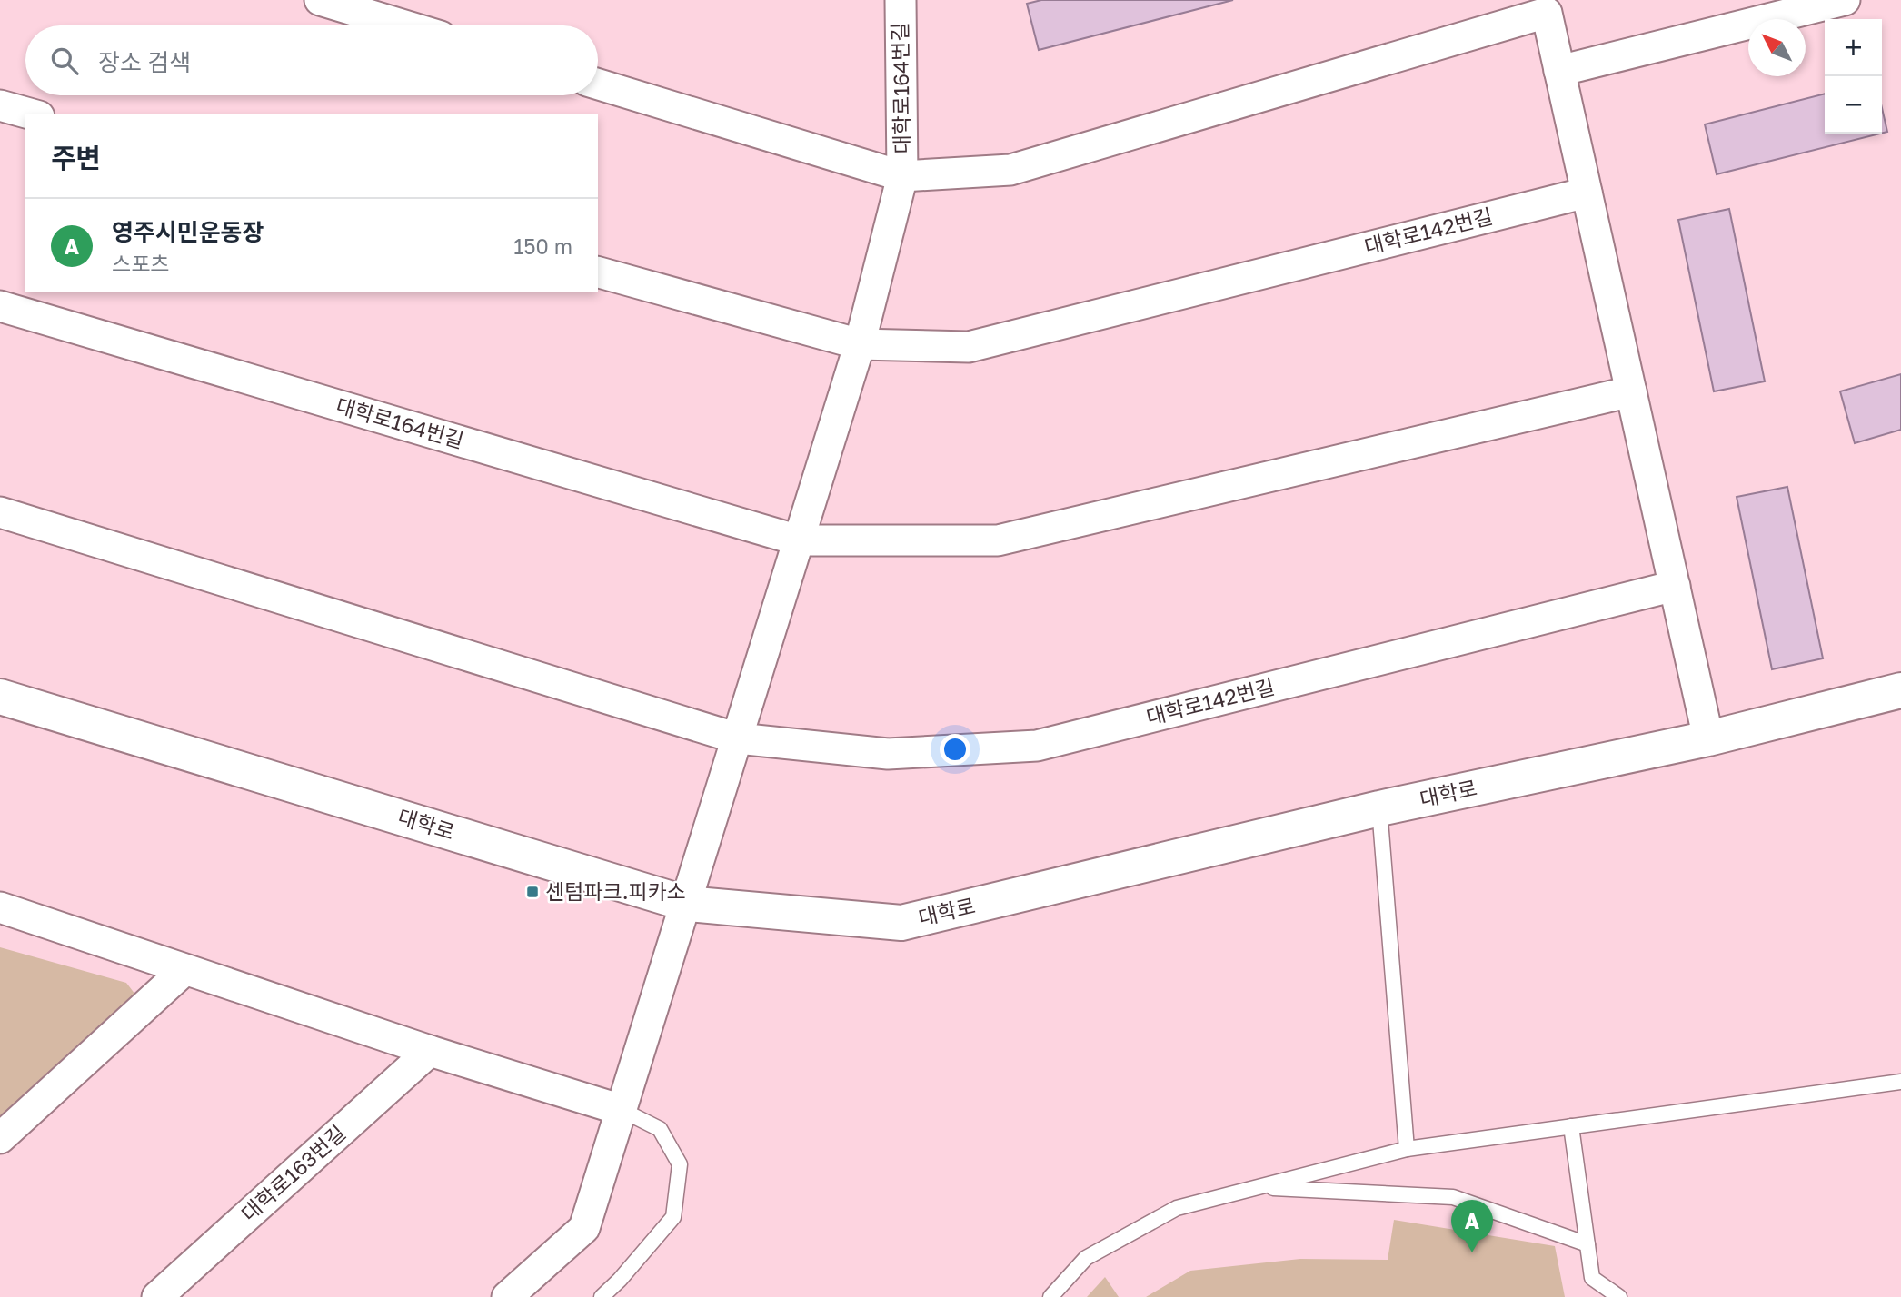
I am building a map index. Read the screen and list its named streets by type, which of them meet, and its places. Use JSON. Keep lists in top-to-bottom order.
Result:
{
  "streets": {
    "main road": ["대학로"],
    "street": ["대학로164번길", "대학로142번길", "대학로163번길"]
  },
  "crossings": [
    ["대학로164번길", "대학로142번길"],
    ["대학로164번길", "대학로"]
  ],
  "places": {
    "transit": ["센텀파크.피카소"]
  },
  "north": "top left",
  "page": {
    "map_buttons": ["+", "−"],
    "search": "장소 검색",
    "heading": "주변",
    "list": [
      {
        "mark": "A",
        "name": "영주시민운동장",
        "note": "스포츠",
        "value": "150 m"
      }
    ],
    "pins": "A"
  }
}
